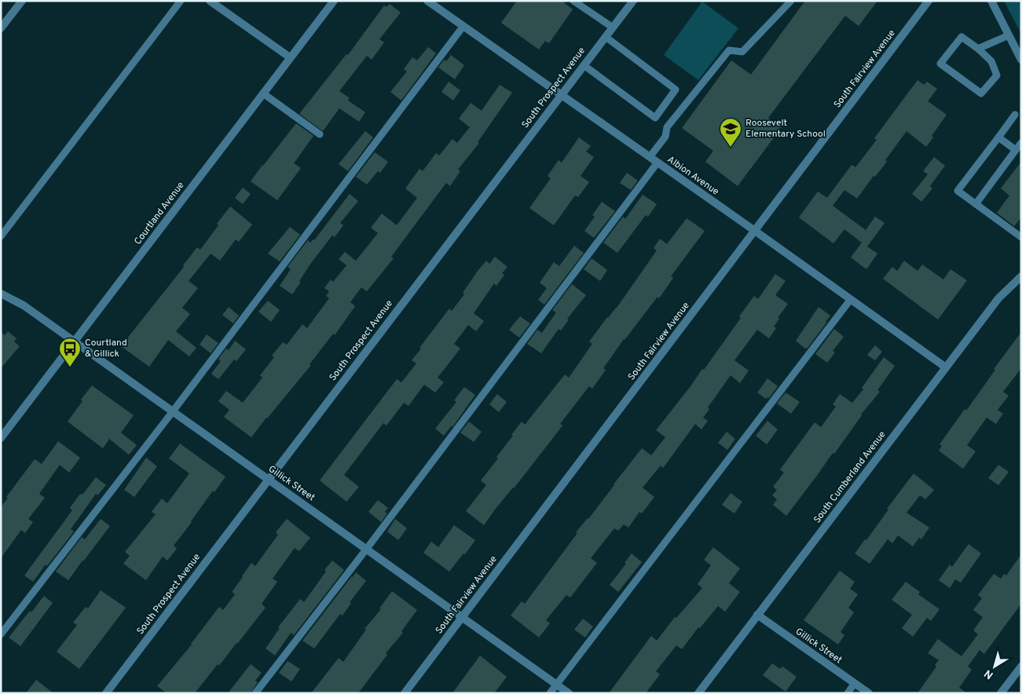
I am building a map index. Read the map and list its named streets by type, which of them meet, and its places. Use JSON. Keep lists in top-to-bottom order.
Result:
{
  "streets": {
    "street": [
      "South Fairview Avenue",
      "South Prospect Avenue",
      "Albion Avenue",
      "Courtland Avenue",
      "South Cumberland Avenue",
      "Gillick Street"
    ]
  },
  "crossings": [
    ["South Fairview Avenue", "Albion Avenue"],
    ["South Fairview Avenue", "Gillick Street"],
    ["South Prospect Avenue", "Albion Avenue"],
    ["South Prospect Avenue", "Gillick Street"],
    ["Albion Avenue", "South Cumberland Avenue"],
    ["Courtland Avenue", "Gillick Street"],
    ["South Cumberland Avenue", "Gillick Street"]
  ],
  "places": {
    "school or university": ["Roosevelt Elementary School"],
    "bus stop": ["Courtland & Gillick"]
  },
  "north": "bottom left"
}
